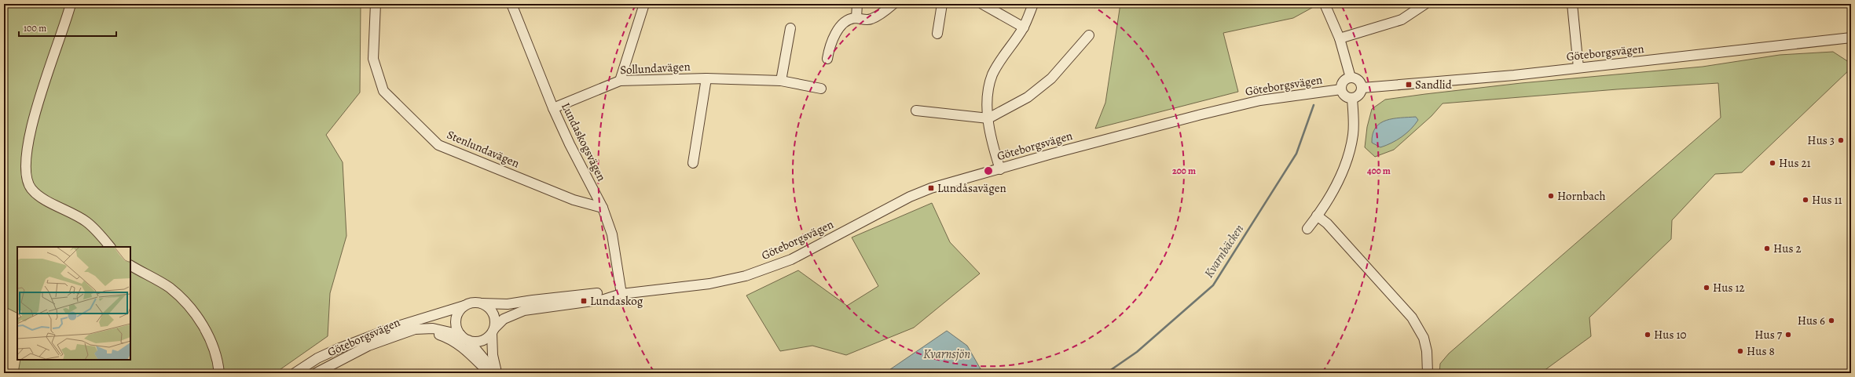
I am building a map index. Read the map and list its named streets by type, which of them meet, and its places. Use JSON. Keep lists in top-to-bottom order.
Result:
{
  "streets": {
    "street": [
      "Göteborgsvägen",
      "Sollundavägen",
      "Lundaskogsvägen",
      "Stenlundavägen"
    ]
  },
  "crossings": [
    ["Göteborgsvägen", "Lundaskogsvägen"],
    ["Sollundavägen", "Lundaskogsvägen"],
    ["Lundaskogsvägen", "Stenlundavägen"]
  ],
  "water": ["Kvarnbäcken", "Kvarnsjön"],
  "places": {
    "transit": ["Sandlid", "Lundåsavägen", "Lundaskog"],
    "other": [
      "Hus 3",
      "Hus 21",
      "Hornbach",
      "Hus 11",
      "Hus 2",
      "Hus 12",
      "Hus 6",
      "Hus 10",
      "Hus 7",
      "Hus 8"
    ]
  },
  "scale_bar": "100 m",
  "rings": ["200 m", "400 m"]
}
